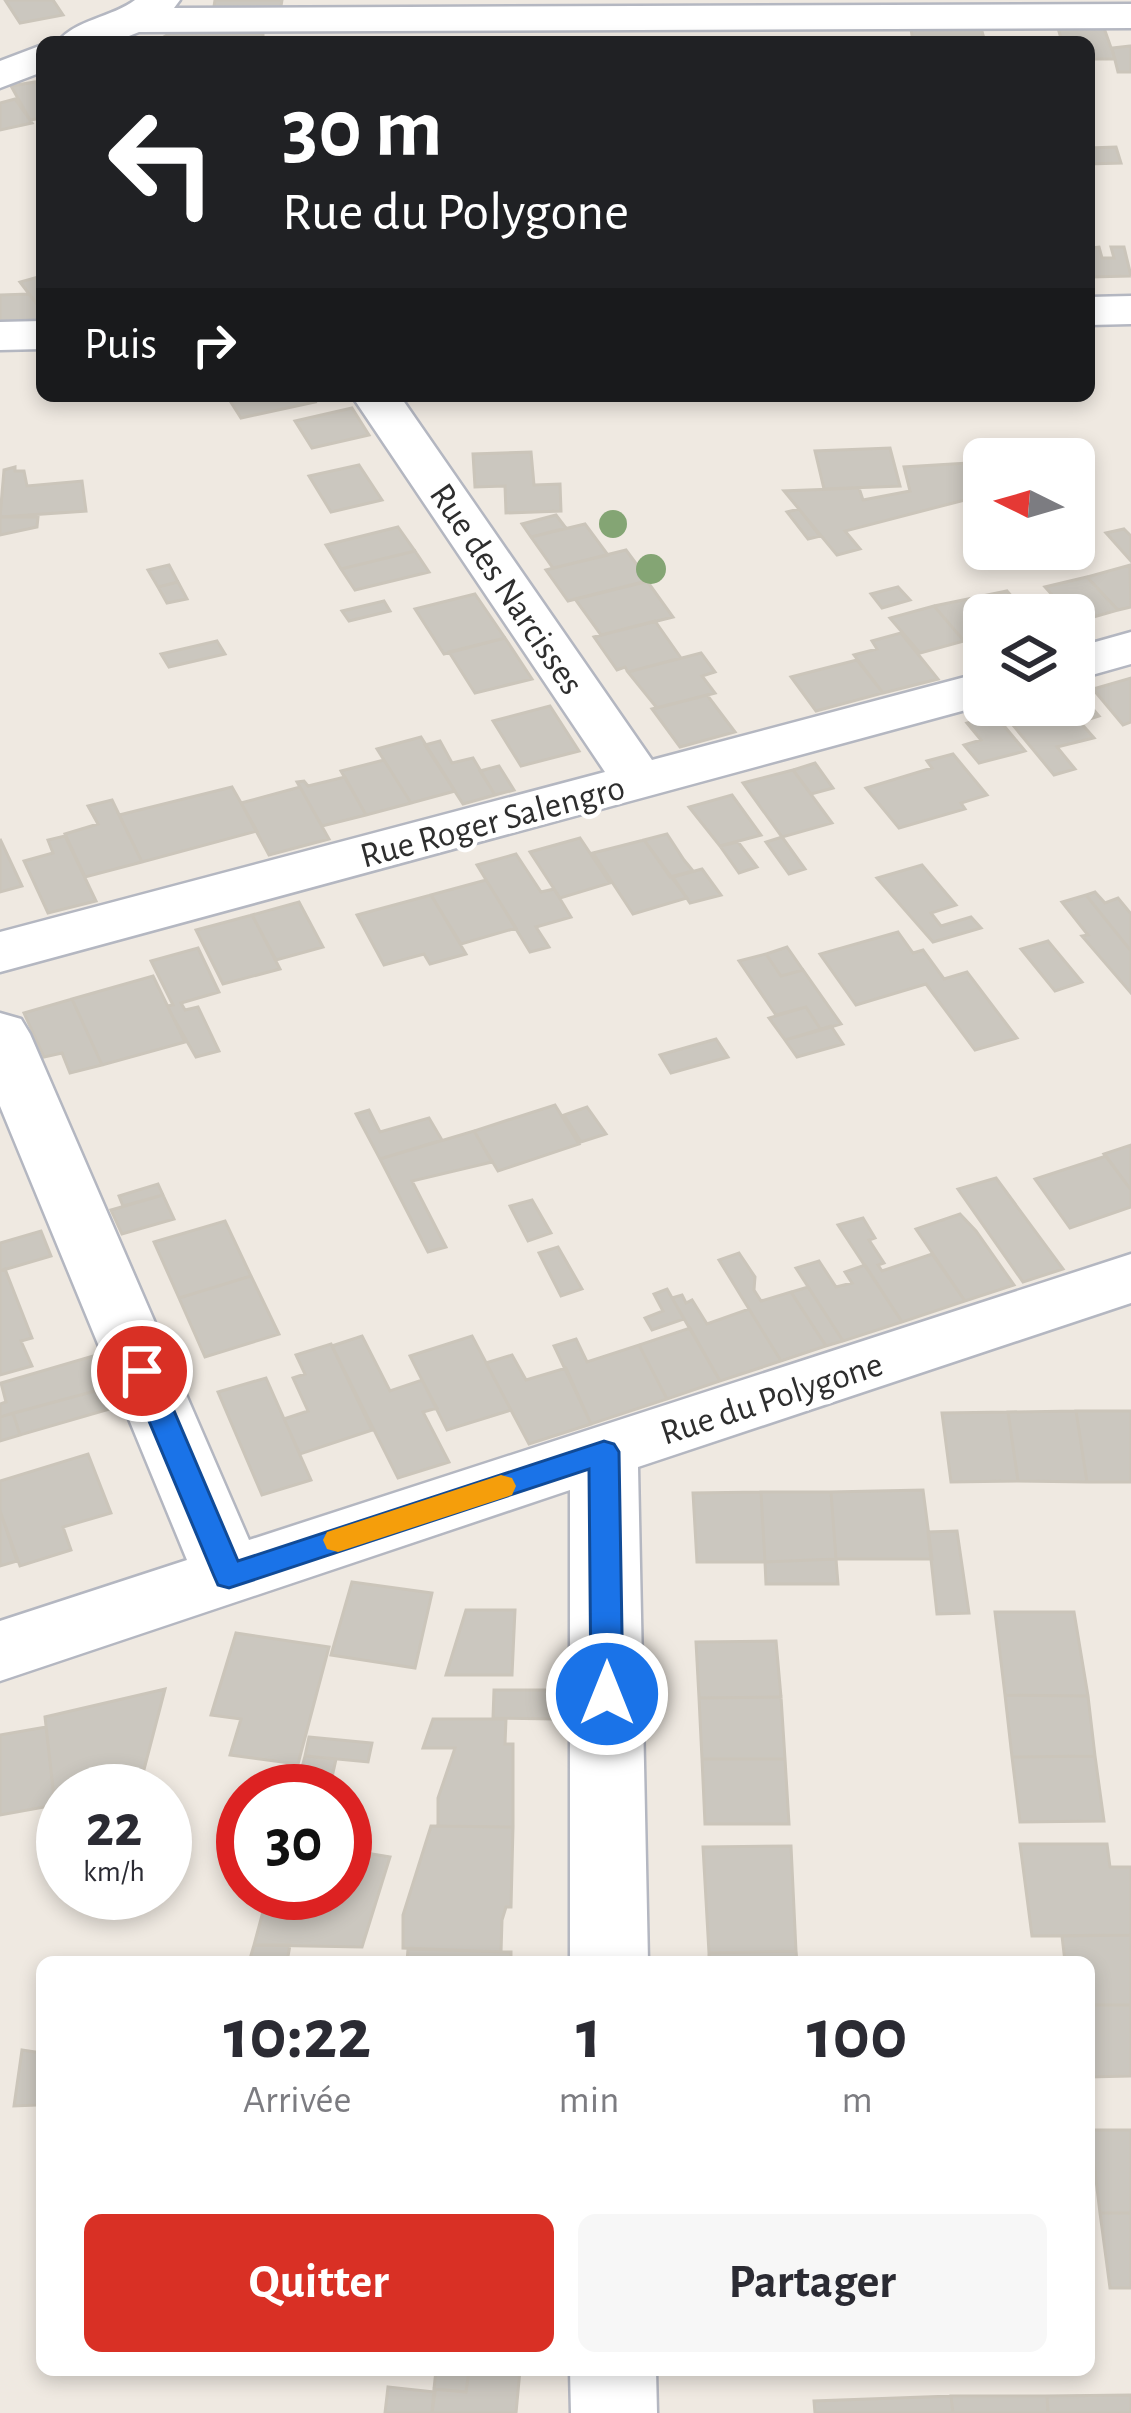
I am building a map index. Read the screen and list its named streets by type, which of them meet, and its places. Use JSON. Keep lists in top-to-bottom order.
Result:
{
  "streets": {
    "street": ["Rue des Narcisses", "Rue Roger Salengro", "Rue du Polygone"]
  },
  "crossings": [
    ["Rue des Narcisses", "Rue Roger Salengro"]
  ],
  "north": "left",
  "page": {
    "turn": ["30 m", "Rue du Polygone"],
    "then": "Puis",
    "speed": "22 km/h",
    "limit": "30",
    "eta": [
      "10:22",
      "Arrivée",
      "1",
      "min",
      "100",
      "m"
    ],
    "buttons": ["Quitter", "Partager"]
  }
}
